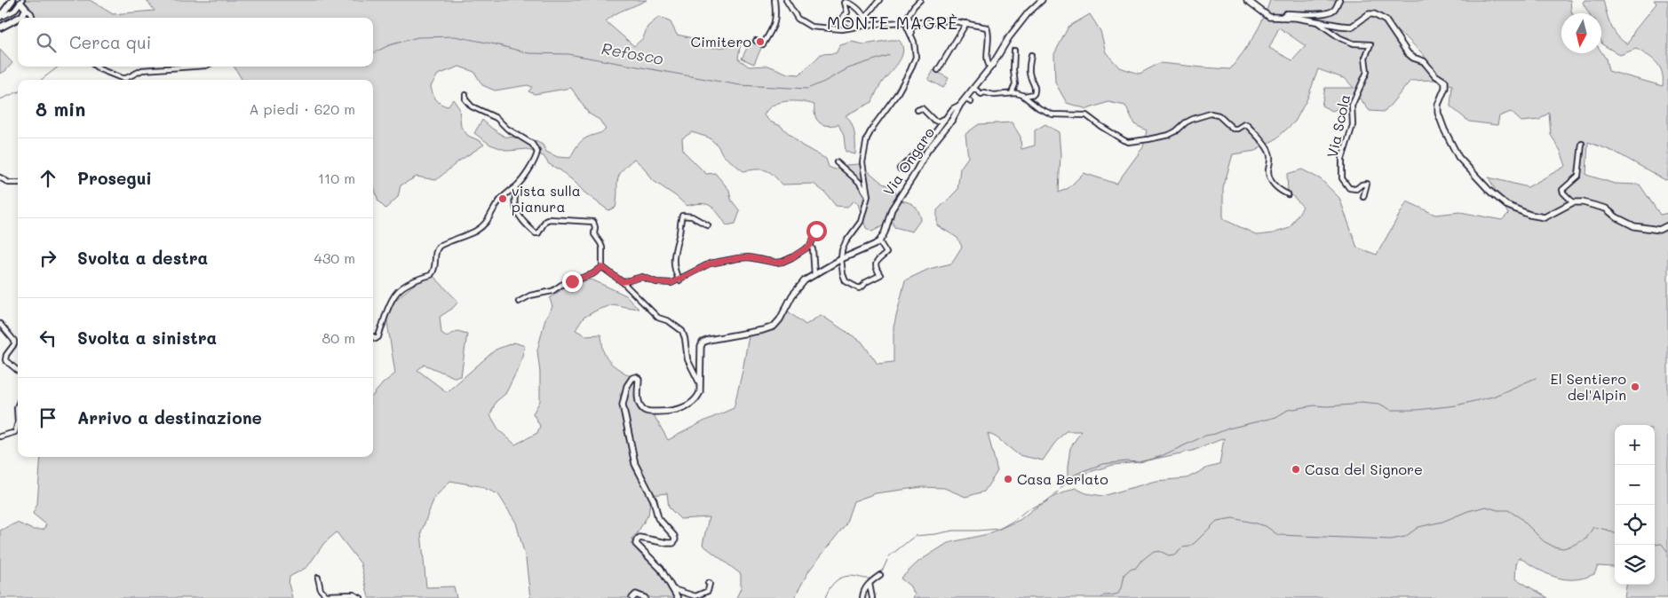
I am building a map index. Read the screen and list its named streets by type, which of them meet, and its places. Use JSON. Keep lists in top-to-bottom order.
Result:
{
  "streets": {
    "main road": ["Via Ongaro"],
    "street": ["Via Scola"]
  },
  "districts": ["MONTE MAGRÈ"],
  "water": ["Refosco"],
  "places": [
    "Cimitero",
    "vista sulla pianura",
    "El Sentiero del'Alpin",
    "Casa del Signore",
    "Casa Berlato"
  ],
  "north": "bottom",
  "page": {
    "search": "Cerca qui",
    "heading": ["8 min", "A piedi · 620 m"],
    "list": [
      ["Prosegui", "110 m"],
      ["Svolta a destra", "430 m"],
      ["Svolta a sinistra", "80 m"],
      "Arrivo a destinazione"
    ],
    "map_buttons": ["+", "−"]
  }
}
